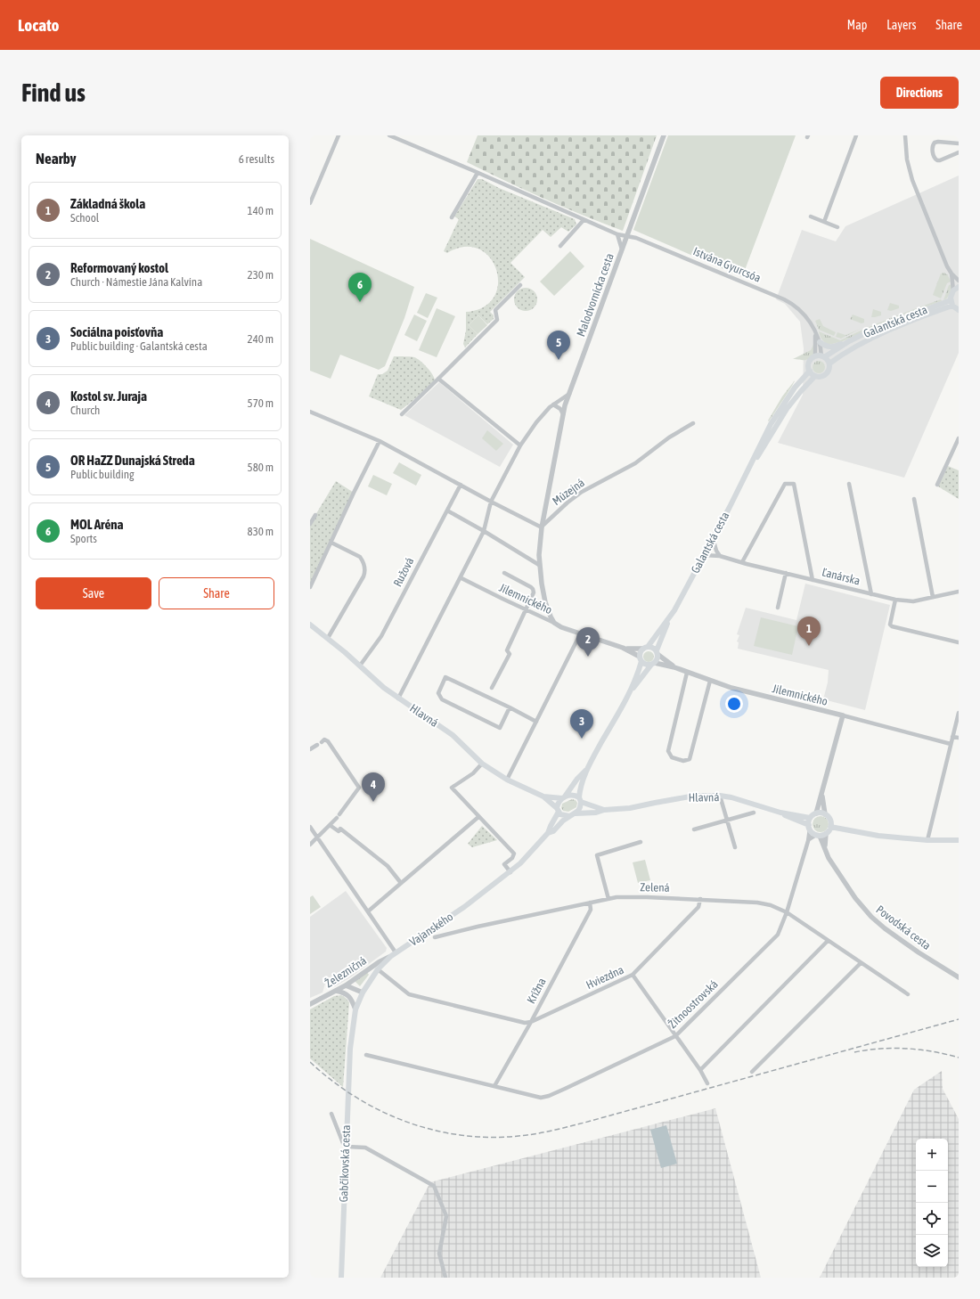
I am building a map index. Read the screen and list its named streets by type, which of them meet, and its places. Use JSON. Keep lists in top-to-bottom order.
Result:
{
  "streets": {
    "main road": [
      "Galantská cesta",
      "Hlavná",
      "Vajanského",
      "Gabčíkovská cesta"
    ],
    "street": [
      "Istvána Gyurcsóa",
      "Malodvornícka cesta",
      "Múzejná",
      "Ružová",
      "Ľanárska",
      "Jilemnického",
      "Zelená",
      "Povodská cesta",
      "Železničná",
      "Hviezdna",
      "Krížna",
      "Žitnoostrovská"
    ]
  },
  "crossings": [
    ["Istvána Gyurcsóa", "Malodvornícka cesta"],
    ["Istvána Gyurcsóa", "Galantská cesta"],
    ["Malodvornícka cesta", "Múzejná"],
    ["Galantská cesta", "Ľanárska"],
    ["Galantská cesta", "Jilemnického"],
    ["Ružová", "Hlavná"],
    ["Hlavná", "Povodská cesta"],
    ["Hlavná", "Žitnoostrovská"],
    ["Zelená", "Hviezdna"],
    ["Zelená", "Krížna"],
    ["Zelená", "Žitnoostrovská"],
    ["Povodská cesta", "Žitnoostrovská"],
    ["Vajanského", "Železničná"],
    ["Vajanského", "Gabčíkovská cesta"],
    ["Hviezdna", "Krížna"],
    ["Krížna", "Žitnoostrovská"]
  ],
  "page": {
    "header": "Locato",
    "nav": ["Map", "Layers", "Share"],
    "buttons": [
      "Directions",
      ["Save", "Share"]
    ],
    "title": "Find us",
    "heading": ["Nearby", "6 results"],
    "list": [
      {
        "mark": "1",
        "name": "Základná škola",
        "note": "School",
        "value": "140 m"
      },
      {
        "mark": "2",
        "name": "Reformovaný kostol",
        "note": "Church · Námestie Jána Kalvína",
        "value": "230 m"
      },
      {
        "mark": "3",
        "name": "Sociálna poisťovňa",
        "note": "Public building · Galantská cesta",
        "value": "240 m"
      },
      {
        "mark": "4",
        "name": "Kostol sv. Juraja",
        "note": "Church",
        "value": "570 m"
      },
      {
        "mark": "5",
        "name": "OR HaZZ Dunajská Streda",
        "note": "Public building",
        "value": "580 m"
      },
      {
        "mark": "6",
        "name": "MOL Aréna",
        "note": "Sports",
        "value": "830 m"
      }
    ],
    "pins": [
      "6",
      "5",
      "1",
      "2",
      "3",
      "4"
    ],
    "map_buttons": ["+", "−"]
  }
}
